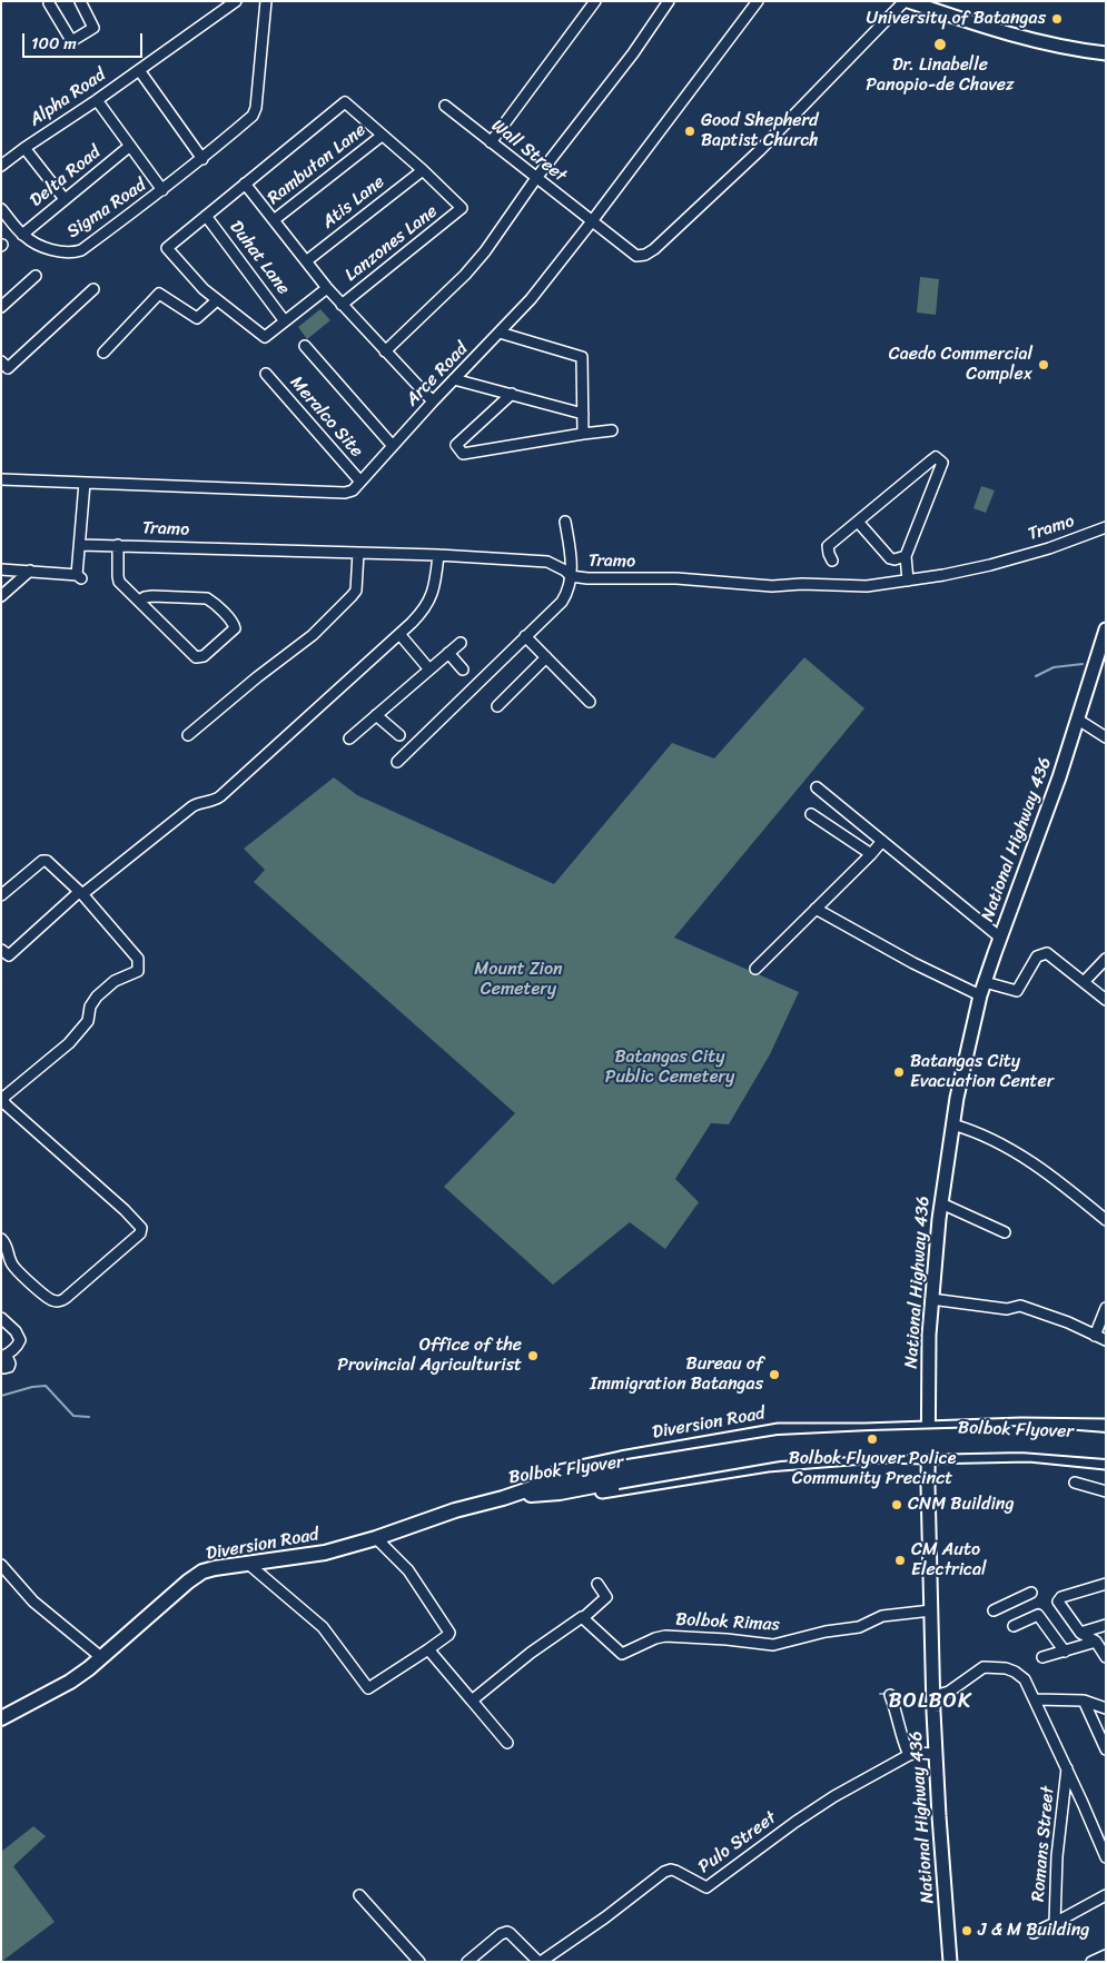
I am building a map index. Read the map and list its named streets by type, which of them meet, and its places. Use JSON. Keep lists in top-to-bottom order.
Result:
{
  "streets": {
    "highway": ["Diversion Road", "Bolbok Flyover"],
    "main road": ["National Highway 436"],
    "street": [
      "Alpha Road",
      "Wall Street",
      "Rambutan Lane",
      "Delta Road",
      "Atis Lane",
      "Sigma Road",
      "Lanzones Lane",
      "Duhat Lane",
      "Arce Road",
      "Meralco Site",
      "Tramo",
      "Bolbok Rimas",
      "Pulo Street",
      "Romans Street"
    ]
  },
  "crossings": [
    ["Wall Street", "Arce Road"],
    ["Delta Road", "Sigma Road"],
    ["Atis Lane", "Lanzones Lane"],
    ["Arce Road", "Meralco Site"],
    ["National Highway 436", "Diversion Road"],
    ["National Highway 436", "Bolbok Rimas"],
    ["National Highway 436", "Pulo Street"],
    ["Diversion Road", "Bolbok Flyover"]
  ],
  "districts": ["BOLBOK"],
  "parks": ["Mount Zion Cemetery", "Batangas City Public Cemetery"],
  "places": [
    "University of Batangas",
    "Dr. Linabelle Panopio-de Chavez",
    "Good Shepherd Baptist Church",
    "Caedo Commercial Complex",
    "Batangas City Evacuation Center",
    "Office of the Provincial Agriculturist",
    "Bureau of Immigration Batangas",
    "Bolbok Flyover Police Community Precinct",
    "CNM Building",
    "CM Auto Electrical",
    "J & M Building"
  ],
  "scale_bar": "100 m"
}
